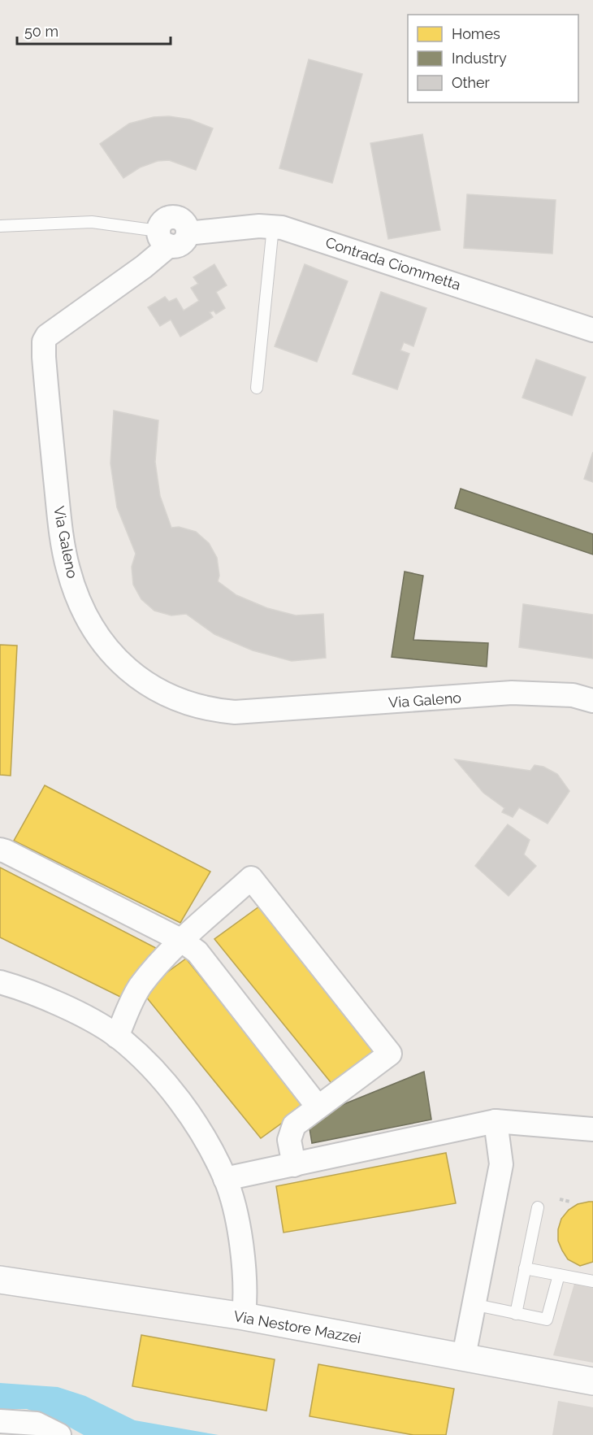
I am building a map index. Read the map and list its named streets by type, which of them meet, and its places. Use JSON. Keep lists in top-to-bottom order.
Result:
{
  "streets": {
    "street": ["Contrada Ciommetta", "Via Galeno", "Via Nestore Mazzei"]
  },
  "crossings": [
    ["Contrada Ciommetta", "Via Galeno"]
  ],
  "legend": ["Homes", "Industry", "Other"],
  "scale_bar": "50 m"
}
